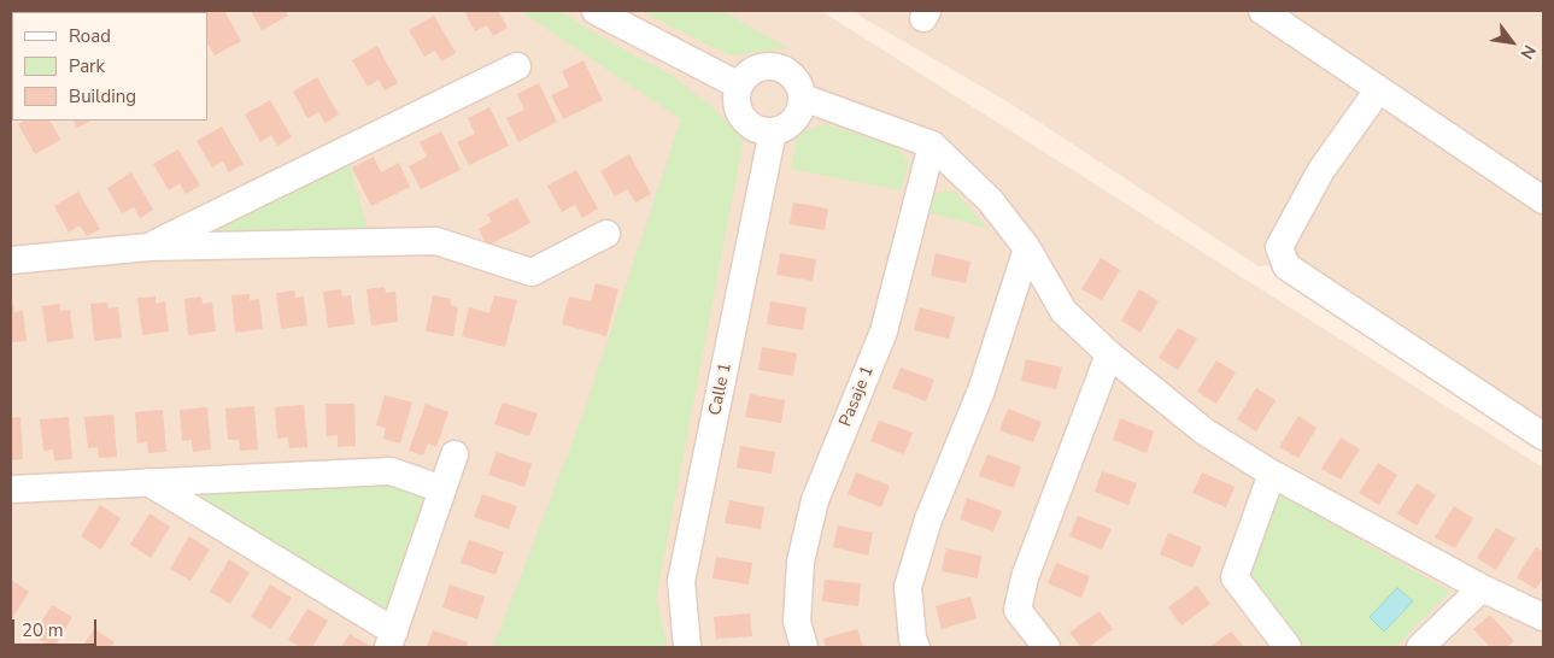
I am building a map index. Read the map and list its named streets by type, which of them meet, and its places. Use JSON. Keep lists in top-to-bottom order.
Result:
{
  "streets": {
    "street": ["Calle 1", "Pasaje 1"]
  },
  "legend": ["Road", "Park", "Building"],
  "scale_bar": "20 m",
  "north": "bottom right"
}
